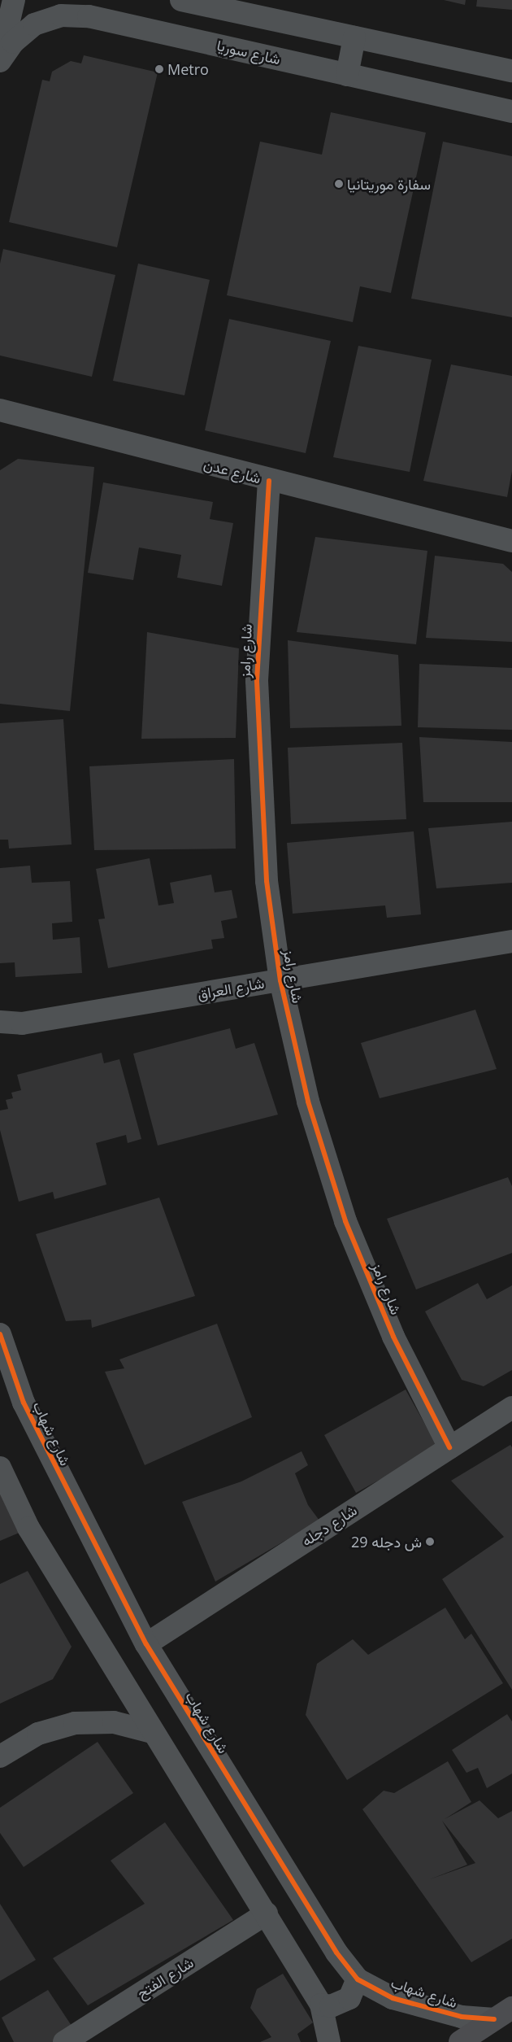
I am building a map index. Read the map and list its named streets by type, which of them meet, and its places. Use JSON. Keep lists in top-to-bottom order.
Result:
{
  "streets": {
    "street": [
      "شارع سوريا",
      "شارع عدن",
      "شارع رامز",
      "شارع العراق",
      "شارع شهاب",
      "شارع دجله",
      "شارع الفتح"
    ]
  },
  "crossings": [
    ["شارع عدن", "شارع رامز"],
    ["شارع رامز", "شارع العراق"],
    ["شارع رامز", "شارع دجله"],
    ["شارع شهاب", "شارع دجله"]
  ],
  "places": ["Metro", "سفارة موريتانيا", "29 ش دجله"]
}
